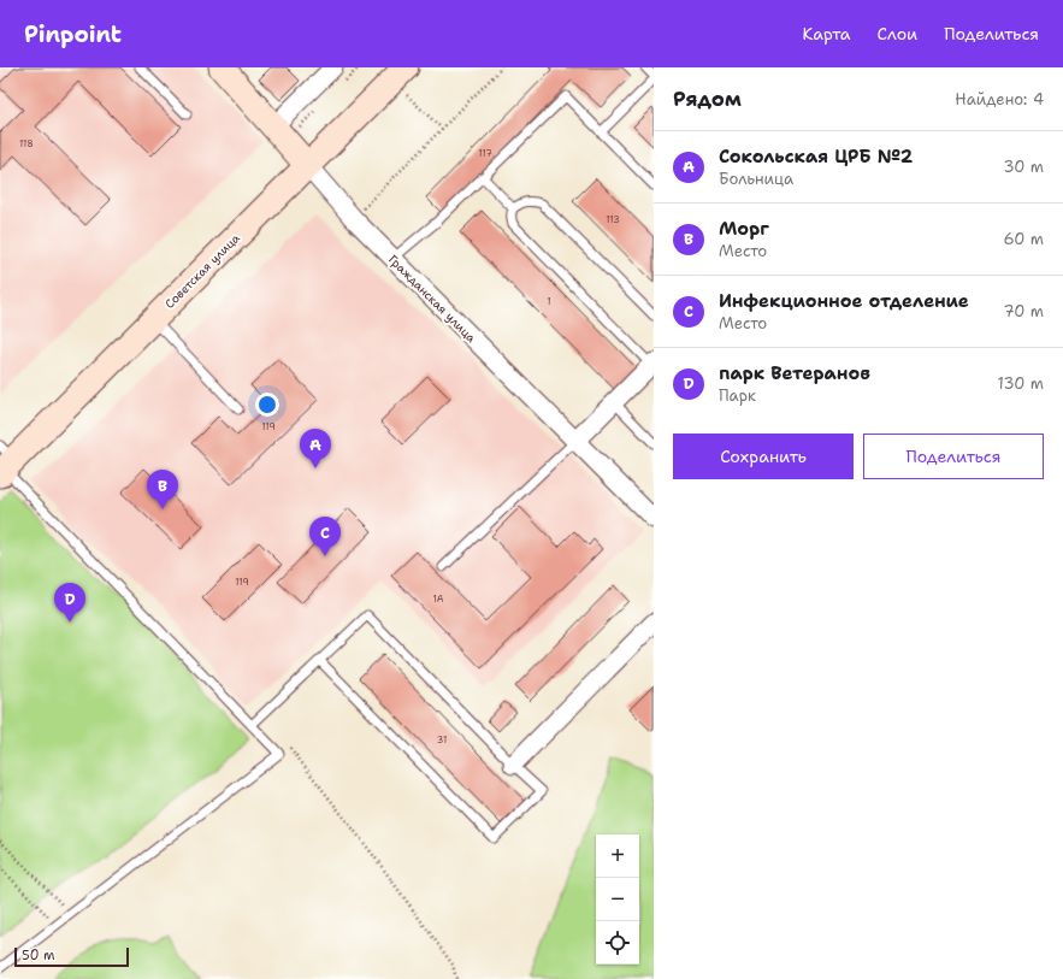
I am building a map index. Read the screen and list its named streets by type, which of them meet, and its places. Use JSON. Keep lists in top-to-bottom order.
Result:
{
  "streets": {
    "main road": ["Советская улица", "Гражданская улица"]
  },
  "crossings": [
    ["Советская улица", "Гражданская улица"]
  ],
  "house_numbers": [
    "118",
    "117",
    "113",
    "1",
    "119",
    "119",
    "1А",
    "31"
  ],
  "scale_bar": "50 m",
  "page": {
    "header": "Pinpoint",
    "nav": ["Карта", "Слои", "Поделиться"],
    "heading": ["Рядом", "Найдено: 4"],
    "list": [
      {
        "mark": "A",
        "name": "Сокольская ЦРБ №2",
        "note": "Больница",
        "value": "30 m"
      },
      {
        "mark": "B",
        "name": "Морг",
        "note": "Место",
        "value": "60 m"
      },
      {
        "mark": "C",
        "name": "Инфекционное отделение",
        "note": "Место",
        "value": "70 m"
      },
      {
        "mark": "D",
        "name": "парк Ветеранов",
        "note": "Парк",
        "value": "130 m"
      }
    ],
    "buttons": ["Сохранить", "Поделиться"],
    "pins": [
      "A",
      "B",
      "C",
      "D"
    ],
    "map_buttons": ["+", "−"],
    "scale": "50 m"
  }
}
